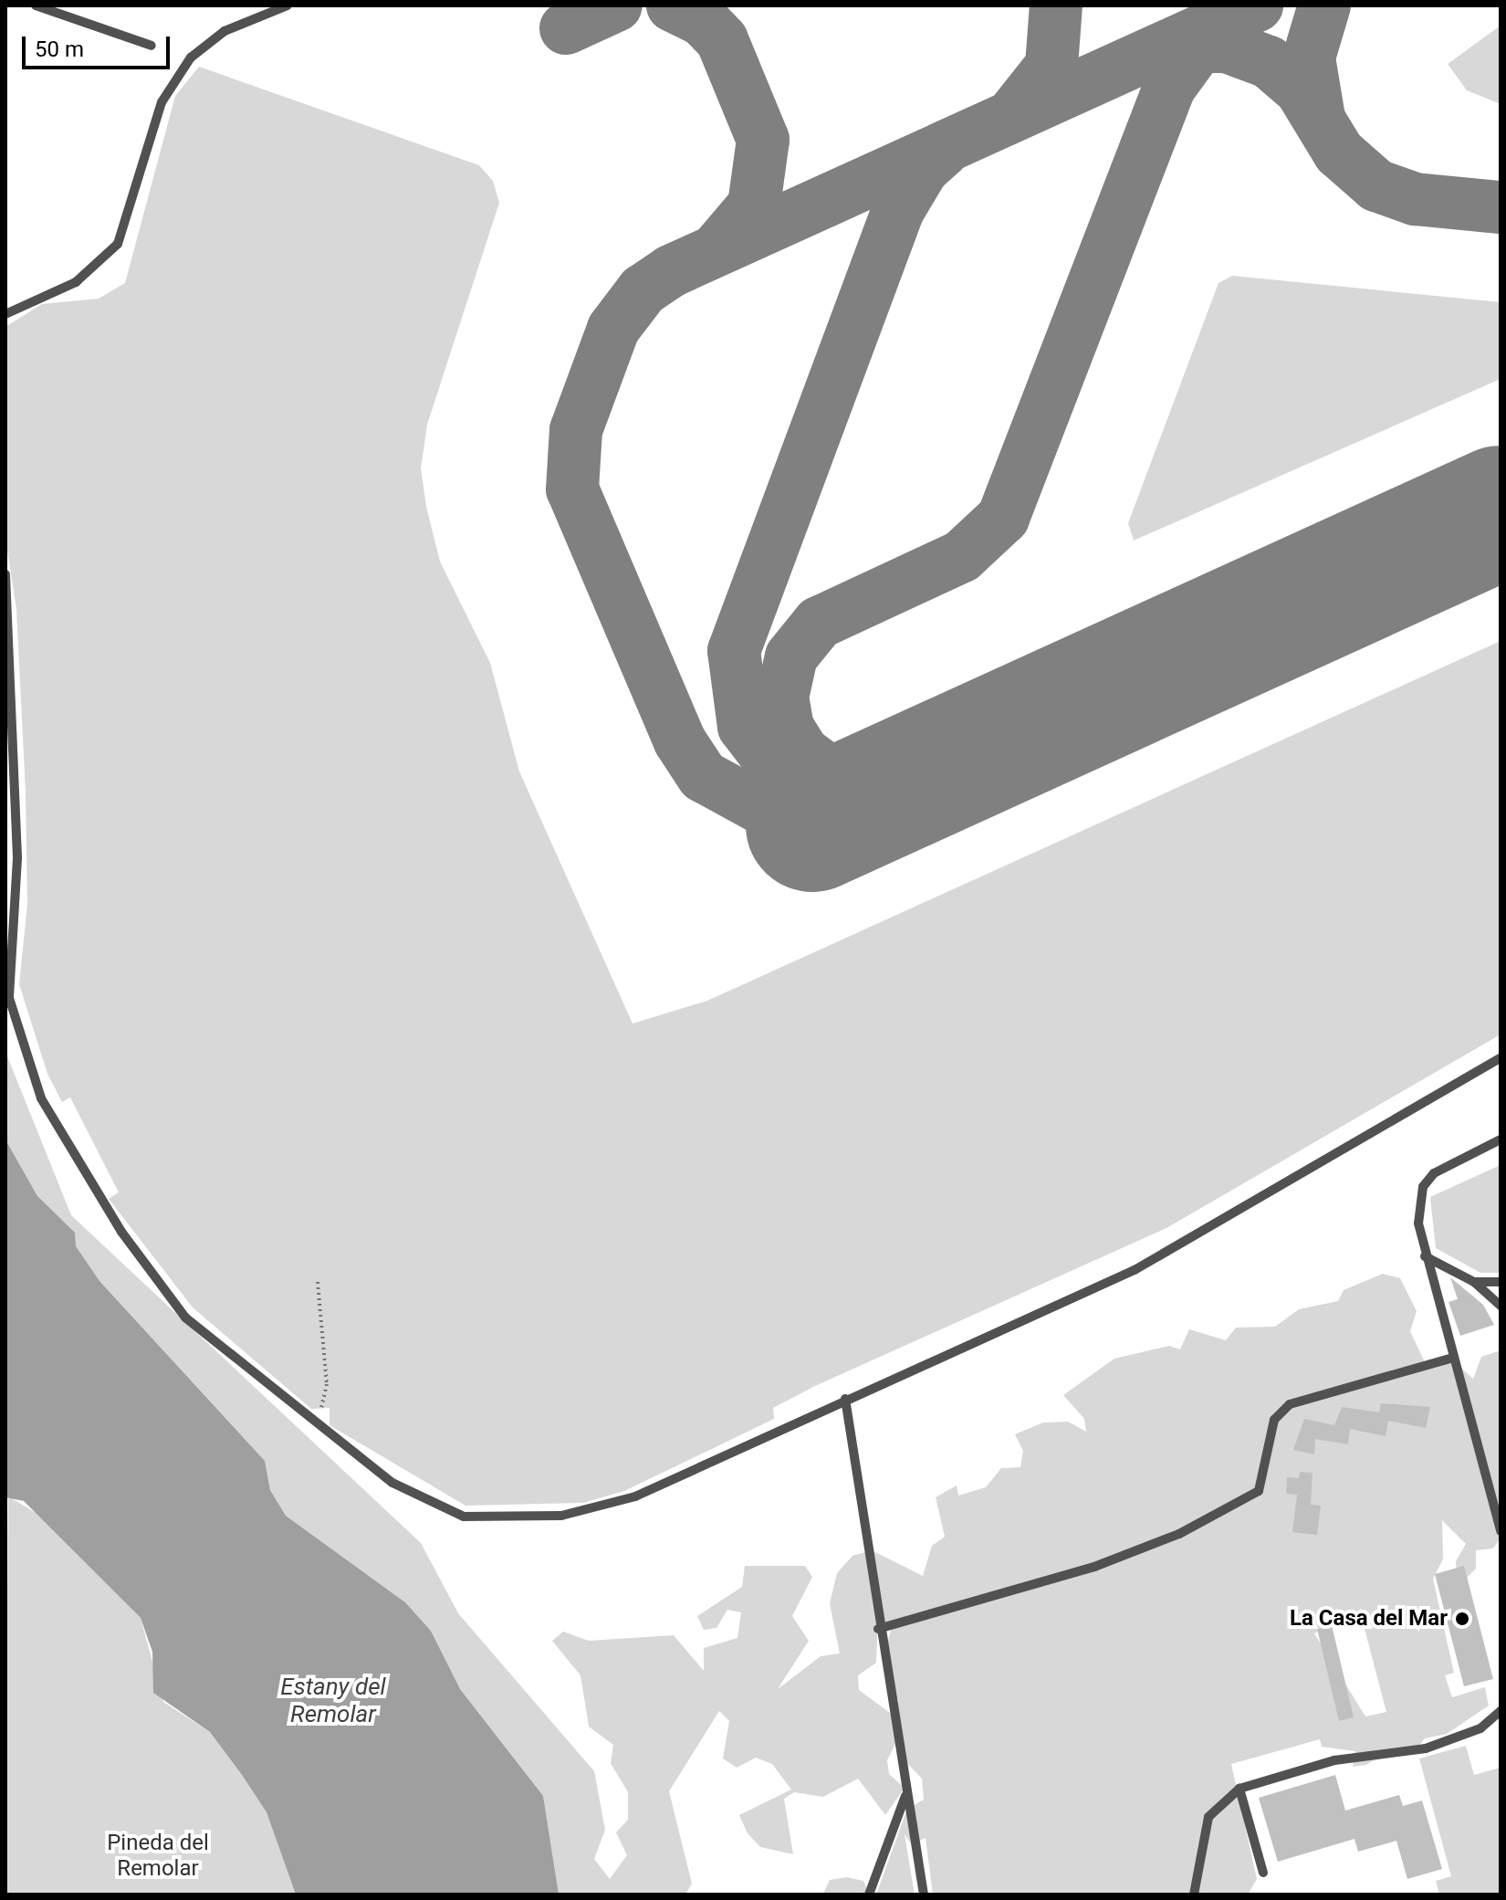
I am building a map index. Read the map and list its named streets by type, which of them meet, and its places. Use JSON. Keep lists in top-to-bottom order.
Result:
{
  "water": ["Estany del Remolar"],
  "parks": ["Pineda del Remolar"],
  "places": ["La Casa del Mar"],
  "scale_bar": "50 m"
}
